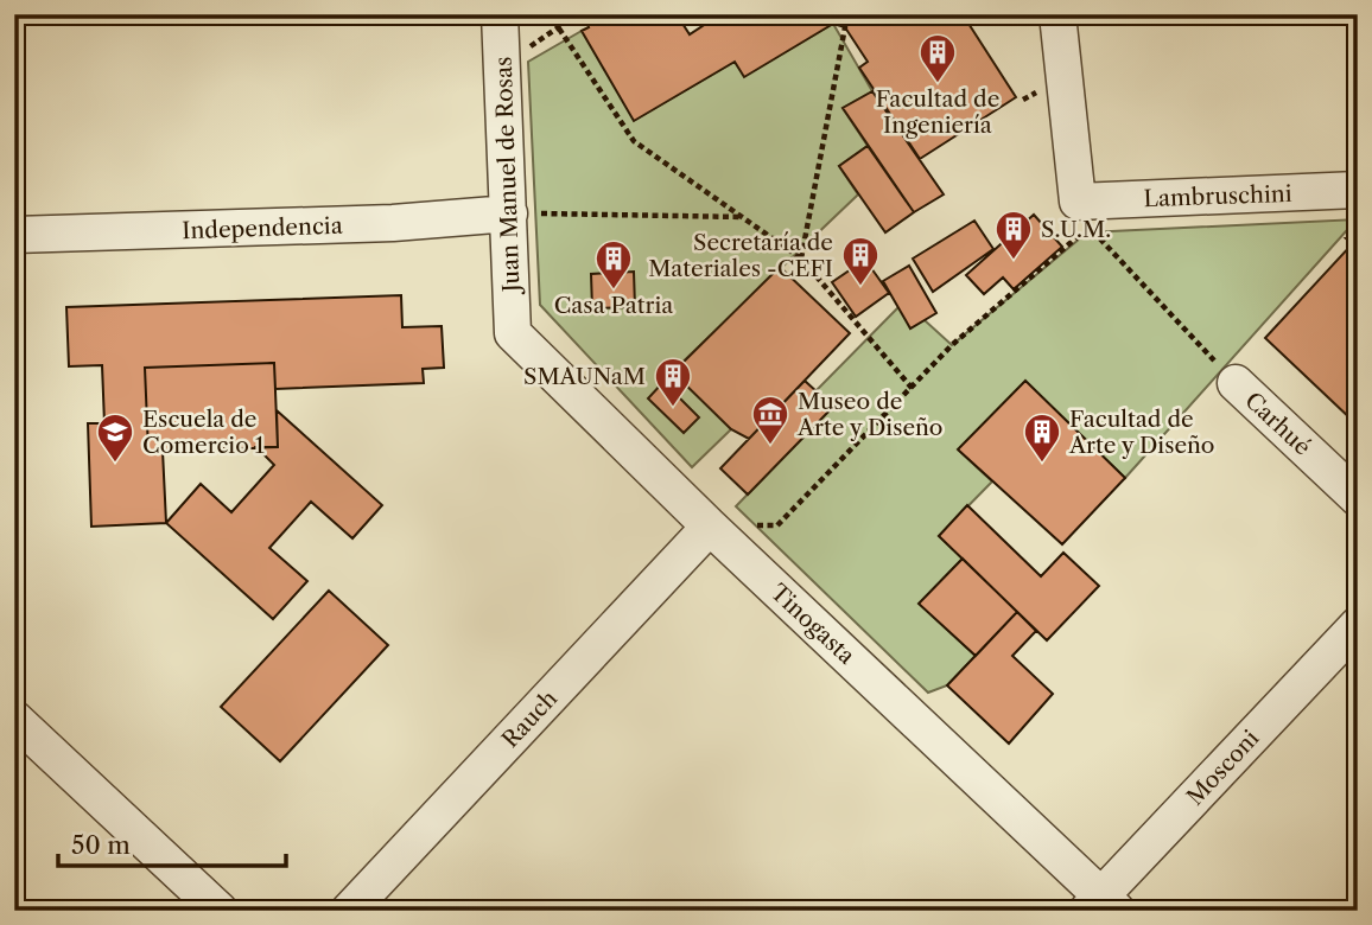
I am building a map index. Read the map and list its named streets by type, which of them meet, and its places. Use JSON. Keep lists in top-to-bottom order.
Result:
{
  "streets": {
    "street": [
      "Juan Manuel de Rosas",
      "Lambruschini",
      "Independencia",
      "Carhué",
      "Tinogasta",
      "Rauch",
      "Mosconi"
    ]
  },
  "crossings": [
    ["Juan Manuel de Rosas", "Independencia"],
    ["Juan Manuel de Rosas", "Tinogasta"],
    ["Tinogasta", "Rauch"],
    ["Tinogasta", "Mosconi"]
  ],
  "places": {
    "building": [
      "Facultad de Ingeniería",
      "S.U.M.",
      "Secretaría de Materiales -CEFI",
      "Casa Patria",
      "SMAUNaM",
      "Facultad de Arte y Diseño"
    ],
    "museum": ["Museo de Arte y Diseño"],
    "school or university": ["Escuela de Comercio 1"]
  },
  "scale_bar": "50 m"
}
